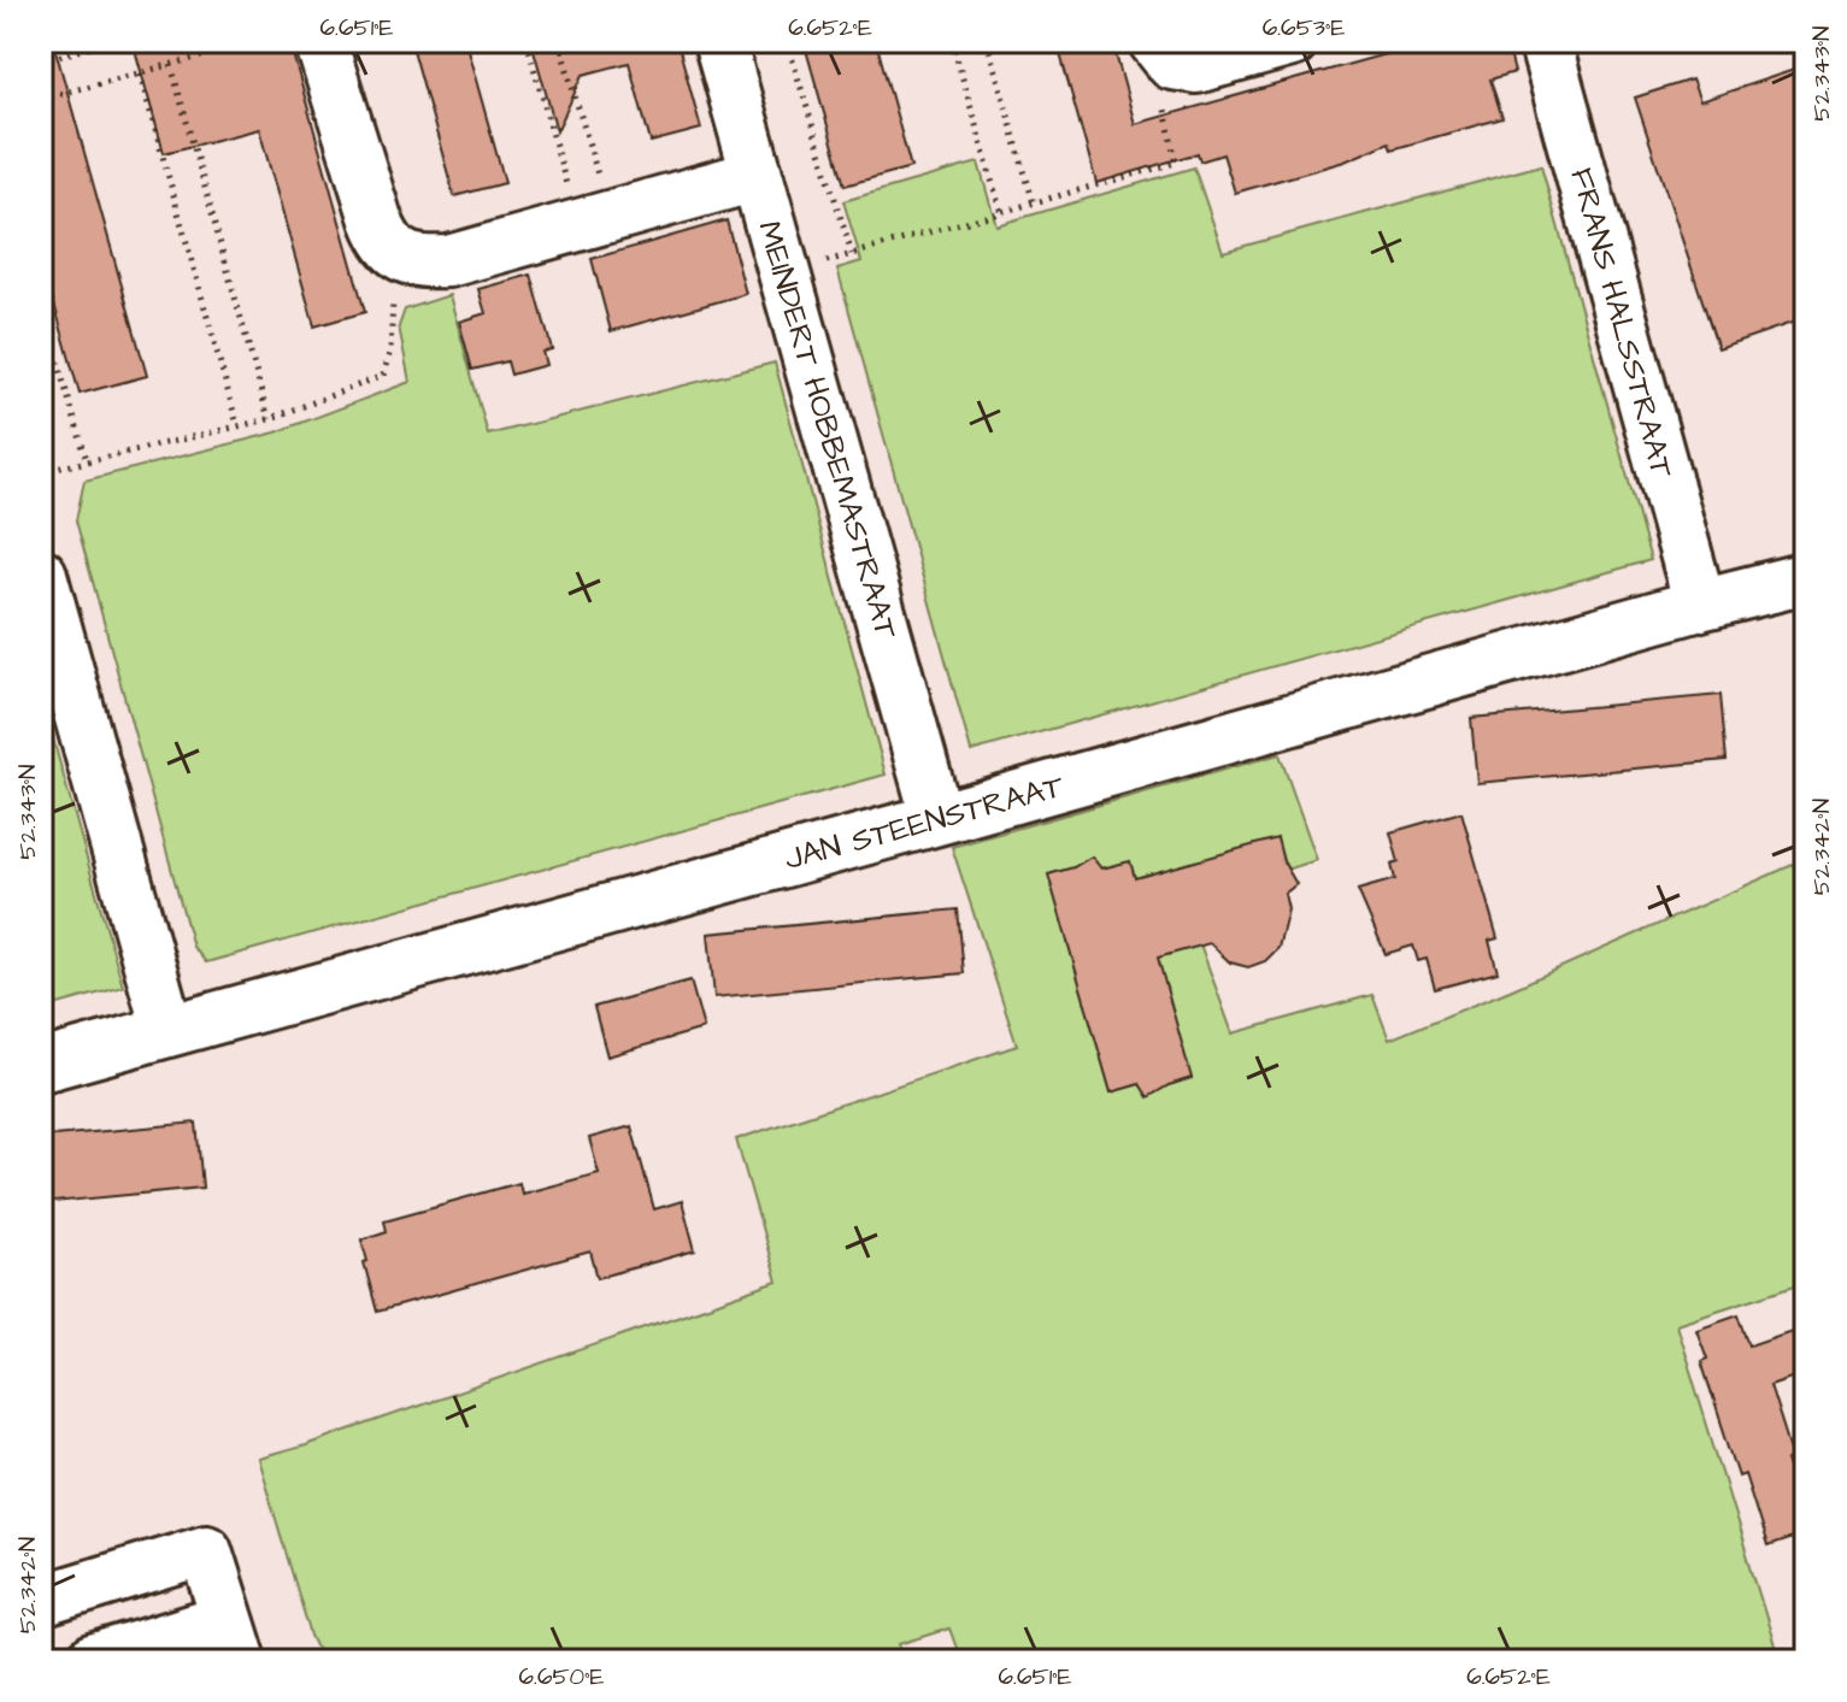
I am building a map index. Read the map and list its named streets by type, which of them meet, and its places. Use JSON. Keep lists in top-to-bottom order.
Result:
{
  "streets": {
    "street": ["FRANS HALSSTRAAT", "MEINDERT HOBBEMASTRAAT", "JAN STEENSTRAAT"]
  },
  "crossings": [
    ["FRANS HALSSTRAAT", "JAN STEENSTRAAT"],
    ["MEINDERT HOBBEMASTRAAT", "JAN STEENSTRAAT"]
  ],
  "coordinates": [
    "6.651°E",
    "6.652°E",
    "6.653°E",
    "52.343°N",
    "52.342°N",
    "6.650°E"
  ]
}
